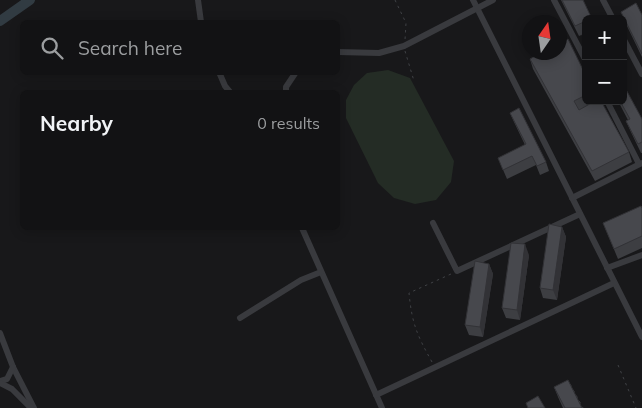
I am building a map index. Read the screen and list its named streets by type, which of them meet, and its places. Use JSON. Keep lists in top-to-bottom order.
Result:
{
  "north": "top",
  "page": {
    "map_buttons": ["+", "−"],
    "search": "Search here",
    "heading": ["Nearby", "0 results"]
  }
}
